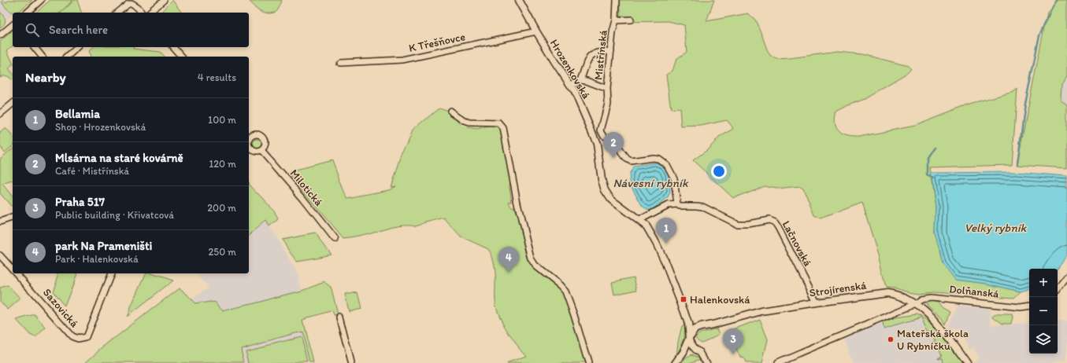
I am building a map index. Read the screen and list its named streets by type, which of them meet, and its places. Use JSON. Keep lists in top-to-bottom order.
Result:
{
  "streets": {
    "street": [
      "K Třešňovce",
      "Mistřínská",
      "Hrozenkovská",
      "Milotická",
      "Lačnovská",
      "Strojírenská",
      "Dolňanská",
      "Sazovická"
    ]
  },
  "crossings": [
    ["K Třešňovce", "Hrozenkovská"],
    ["Hrozenkovská", "Lačnovská"],
    ["Hrozenkovská", "Strojírenská"],
    ["Lačnovská", "Strojírenská"],
    ["Strojírenská", "Dolňanská"]
  ],
  "water": ["Návesní rybník", "Velký rybník"],
  "places": {
    "transit": ["Halenkovská"],
    "other": ["Mateřská škola U Rybníčku"]
  },
  "page": {
    "search": "Search here",
    "heading": ["Nearby", "4 results"],
    "list": [
      {
        "mark": "1",
        "name": "Bellamia",
        "note": "Shop · Hrozenkovská",
        "value": "100 m"
      },
      {
        "mark": "2",
        "name": "Mlsárna na staré kovárně",
        "note": "Café · Mistřínská",
        "value": "120 m"
      },
      {
        "mark": "3",
        "name": "Praha 517",
        "note": "Public building · Křivatcová",
        "value": "200 m"
      },
      {
        "mark": "4",
        "name": "park Na Prameništi",
        "note": "Park · Halenkovská",
        "value": "250 m"
      }
    ],
    "pins": [
      "2",
      "1",
      "4",
      "3"
    ],
    "map_buttons": ["+", "−"]
  }
}
